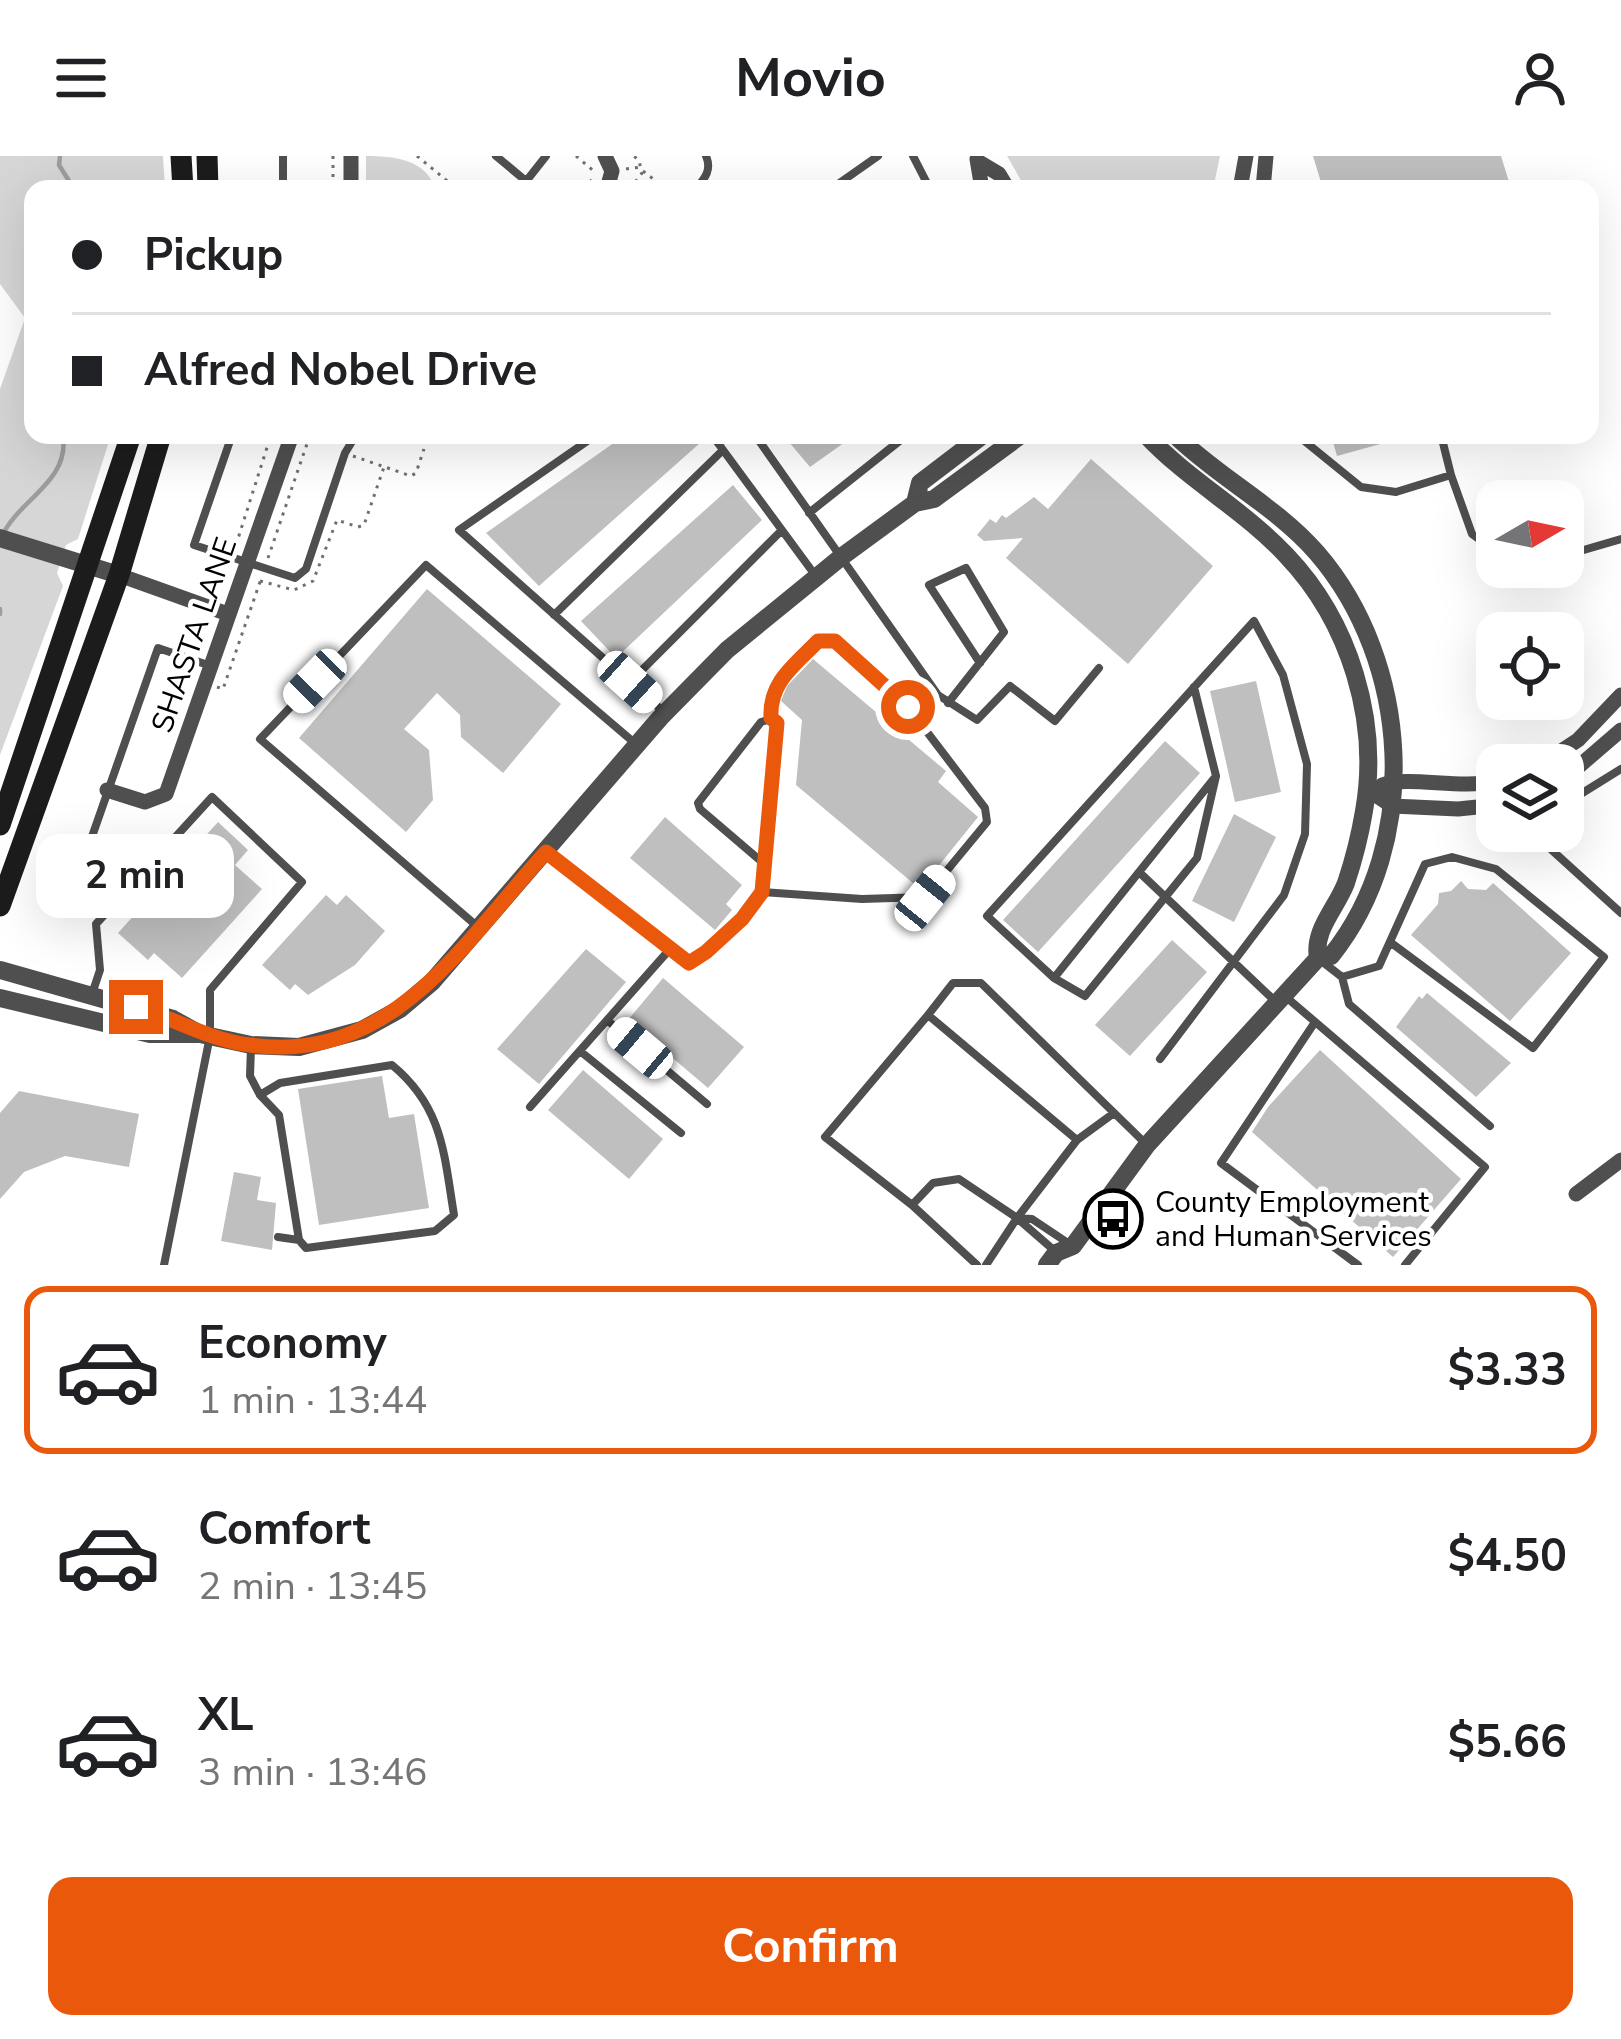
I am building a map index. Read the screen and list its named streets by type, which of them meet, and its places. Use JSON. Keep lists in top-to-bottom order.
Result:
{
  "streets": {
    "street": ["SHASTA LANE"]
  },
  "places": {
    "bus stop": ["County Employment and Human Services"]
  },
  "north": "right",
  "page": {
    "header": "Movio",
    "banner": ["Pickup", "Alfred Nobel Drive"],
    "bubble": "2 min",
    "list": [
      {
        "name": "Economy",
        "note": "1 min · 13:44",
        "value": "$3.33"
      },
      {
        "name": "Comfort",
        "note": "2 min · 13:45",
        "value": "$4.50"
      },
      {
        "name": "XL",
        "note": "3 min · 13:46",
        "value": "$5.66"
      }
    ],
    "buttons": "Confirm"
  }
}
